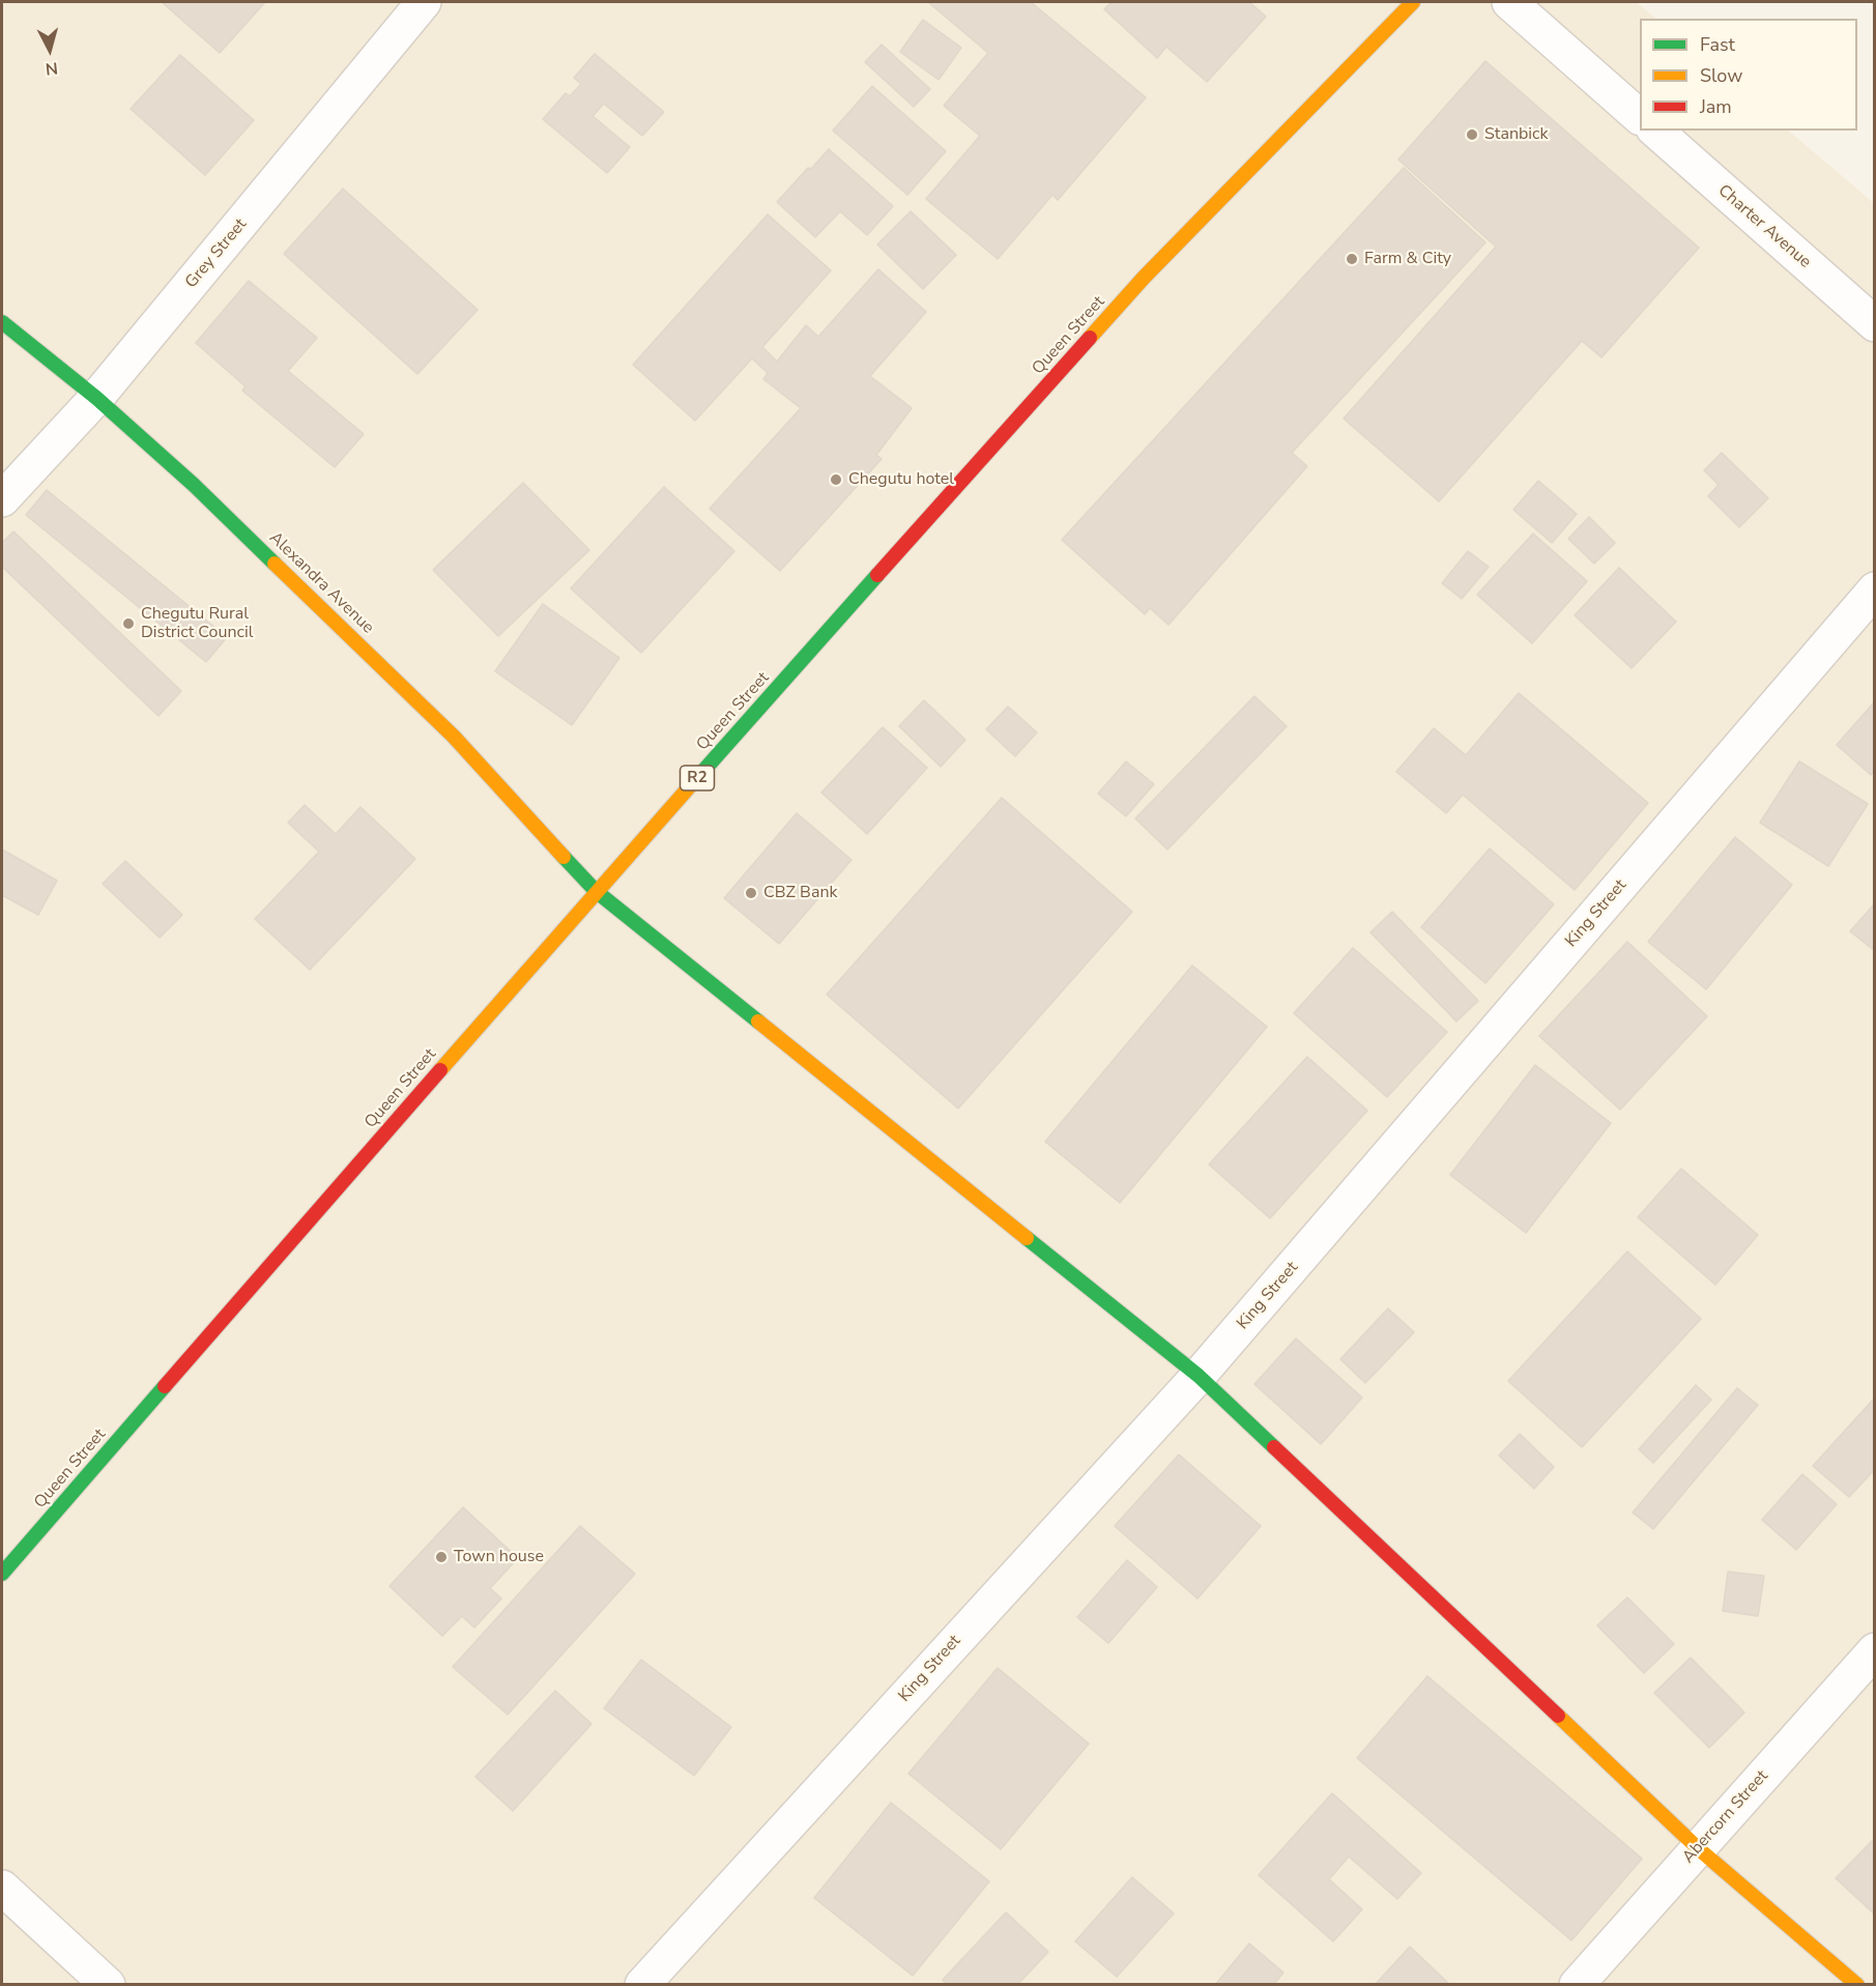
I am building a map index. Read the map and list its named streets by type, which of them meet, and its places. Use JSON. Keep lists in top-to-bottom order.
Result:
{
  "streets": {
    "main road": ["Queen Street", "Alexandra Avenue", "R2"],
    "street": [
      "Charter Avenue",
      "Grey Street",
      "King Street",
      "Abercorn Street"
    ]
  },
  "crossings": [
    ["Grey Street", "Alexandra Avenue"],
    ["Queen Street", "Alexandra Avenue"],
    ["Alexandra Avenue", "King Street"],
    ["Alexandra Avenue", "Abercorn Street"]
  ],
  "places": [
    "Stanbick",
    "Farm & City",
    "Chegutu hotel",
    "Chegutu Rural District Council",
    "CBZ Bank",
    "Town house"
  ],
  "legend": ["Fast", "Slow", "Jam"],
  "north": "bottom"
}
